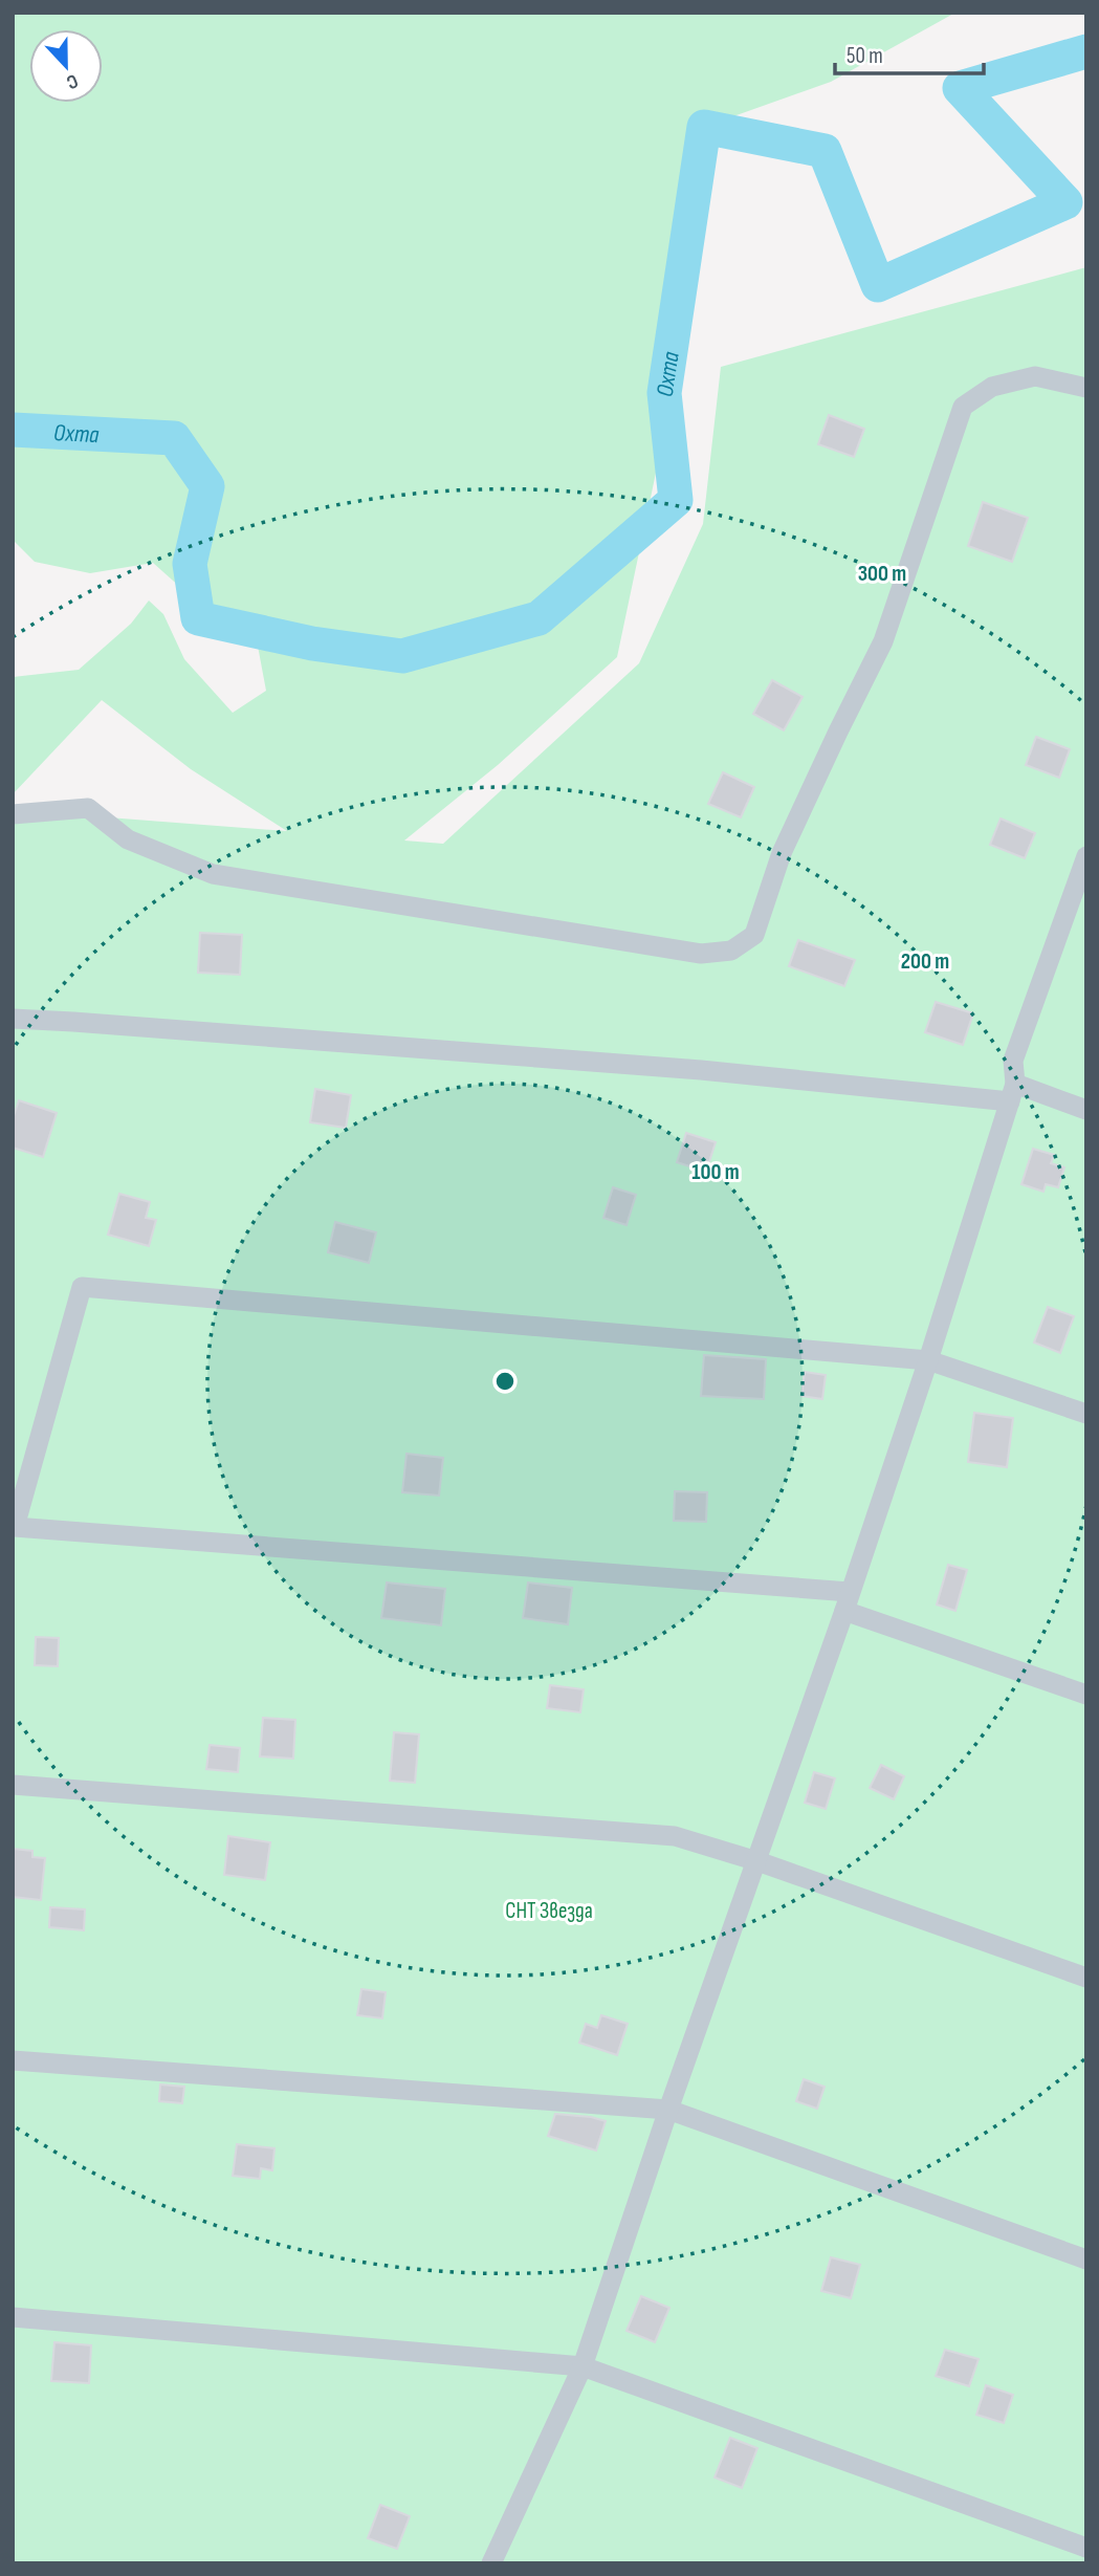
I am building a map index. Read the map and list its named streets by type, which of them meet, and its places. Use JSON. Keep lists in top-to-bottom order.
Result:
{
  "water": ["Охта"],
  "parks": ["СНТ Звезда"],
  "scale_bar": "50 m",
  "north": "bottom",
  "rings": ["300 m", "200 m", "100 m"]
}
